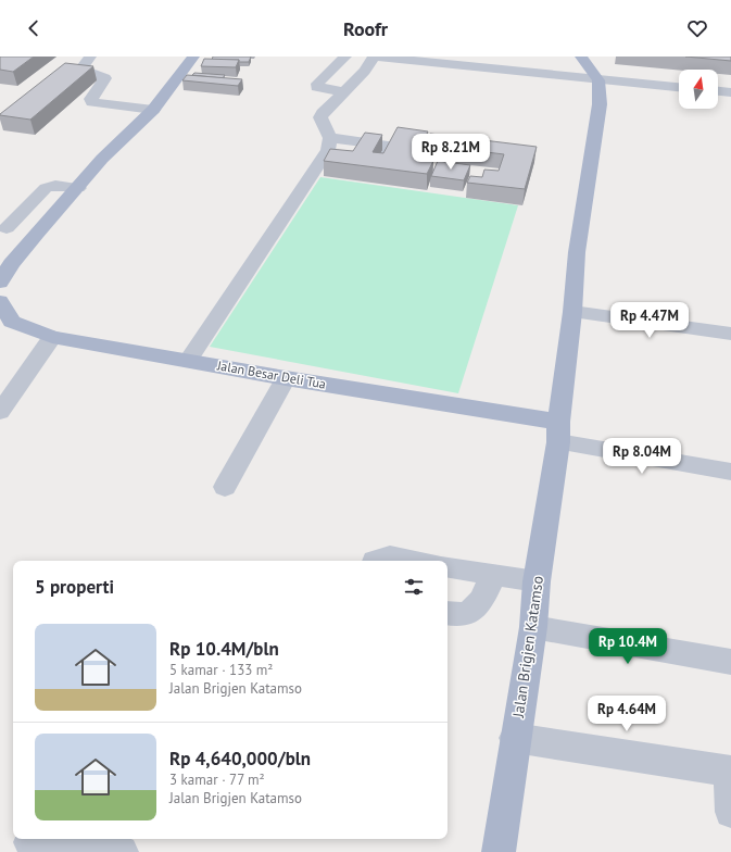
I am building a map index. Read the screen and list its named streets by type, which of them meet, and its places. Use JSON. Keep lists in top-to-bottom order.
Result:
{
  "streets": {
    "main road": ["Jalan Besar Deli Tua", "Jalan Brigjen Katamso"]
  },
  "crossings": [
    ["Jalan Besar Deli Tua", "Jalan Brigjen Katamso"]
  ],
  "north": "top",
  "page": {
    "header": "Roofr",
    "price": [
      "Rp 8.21M",
      "Rp 4.47M",
      "Rp 8.04M",
      "Rp 10.4M",
      "Rp 4.64M"
    ],
    "heading": "5 properti",
    "list": [
      {
        "name": "Rp 10.4M/bln",
        "note": "5 kamar · 133 m² · Jalan Brigjen Katamso"
      },
      {
        "name": "Rp 4,640,000/bln",
        "note": "3 kamar · 77 m² · Jalan Brigjen Katamso"
      }
    ]
  }
}
